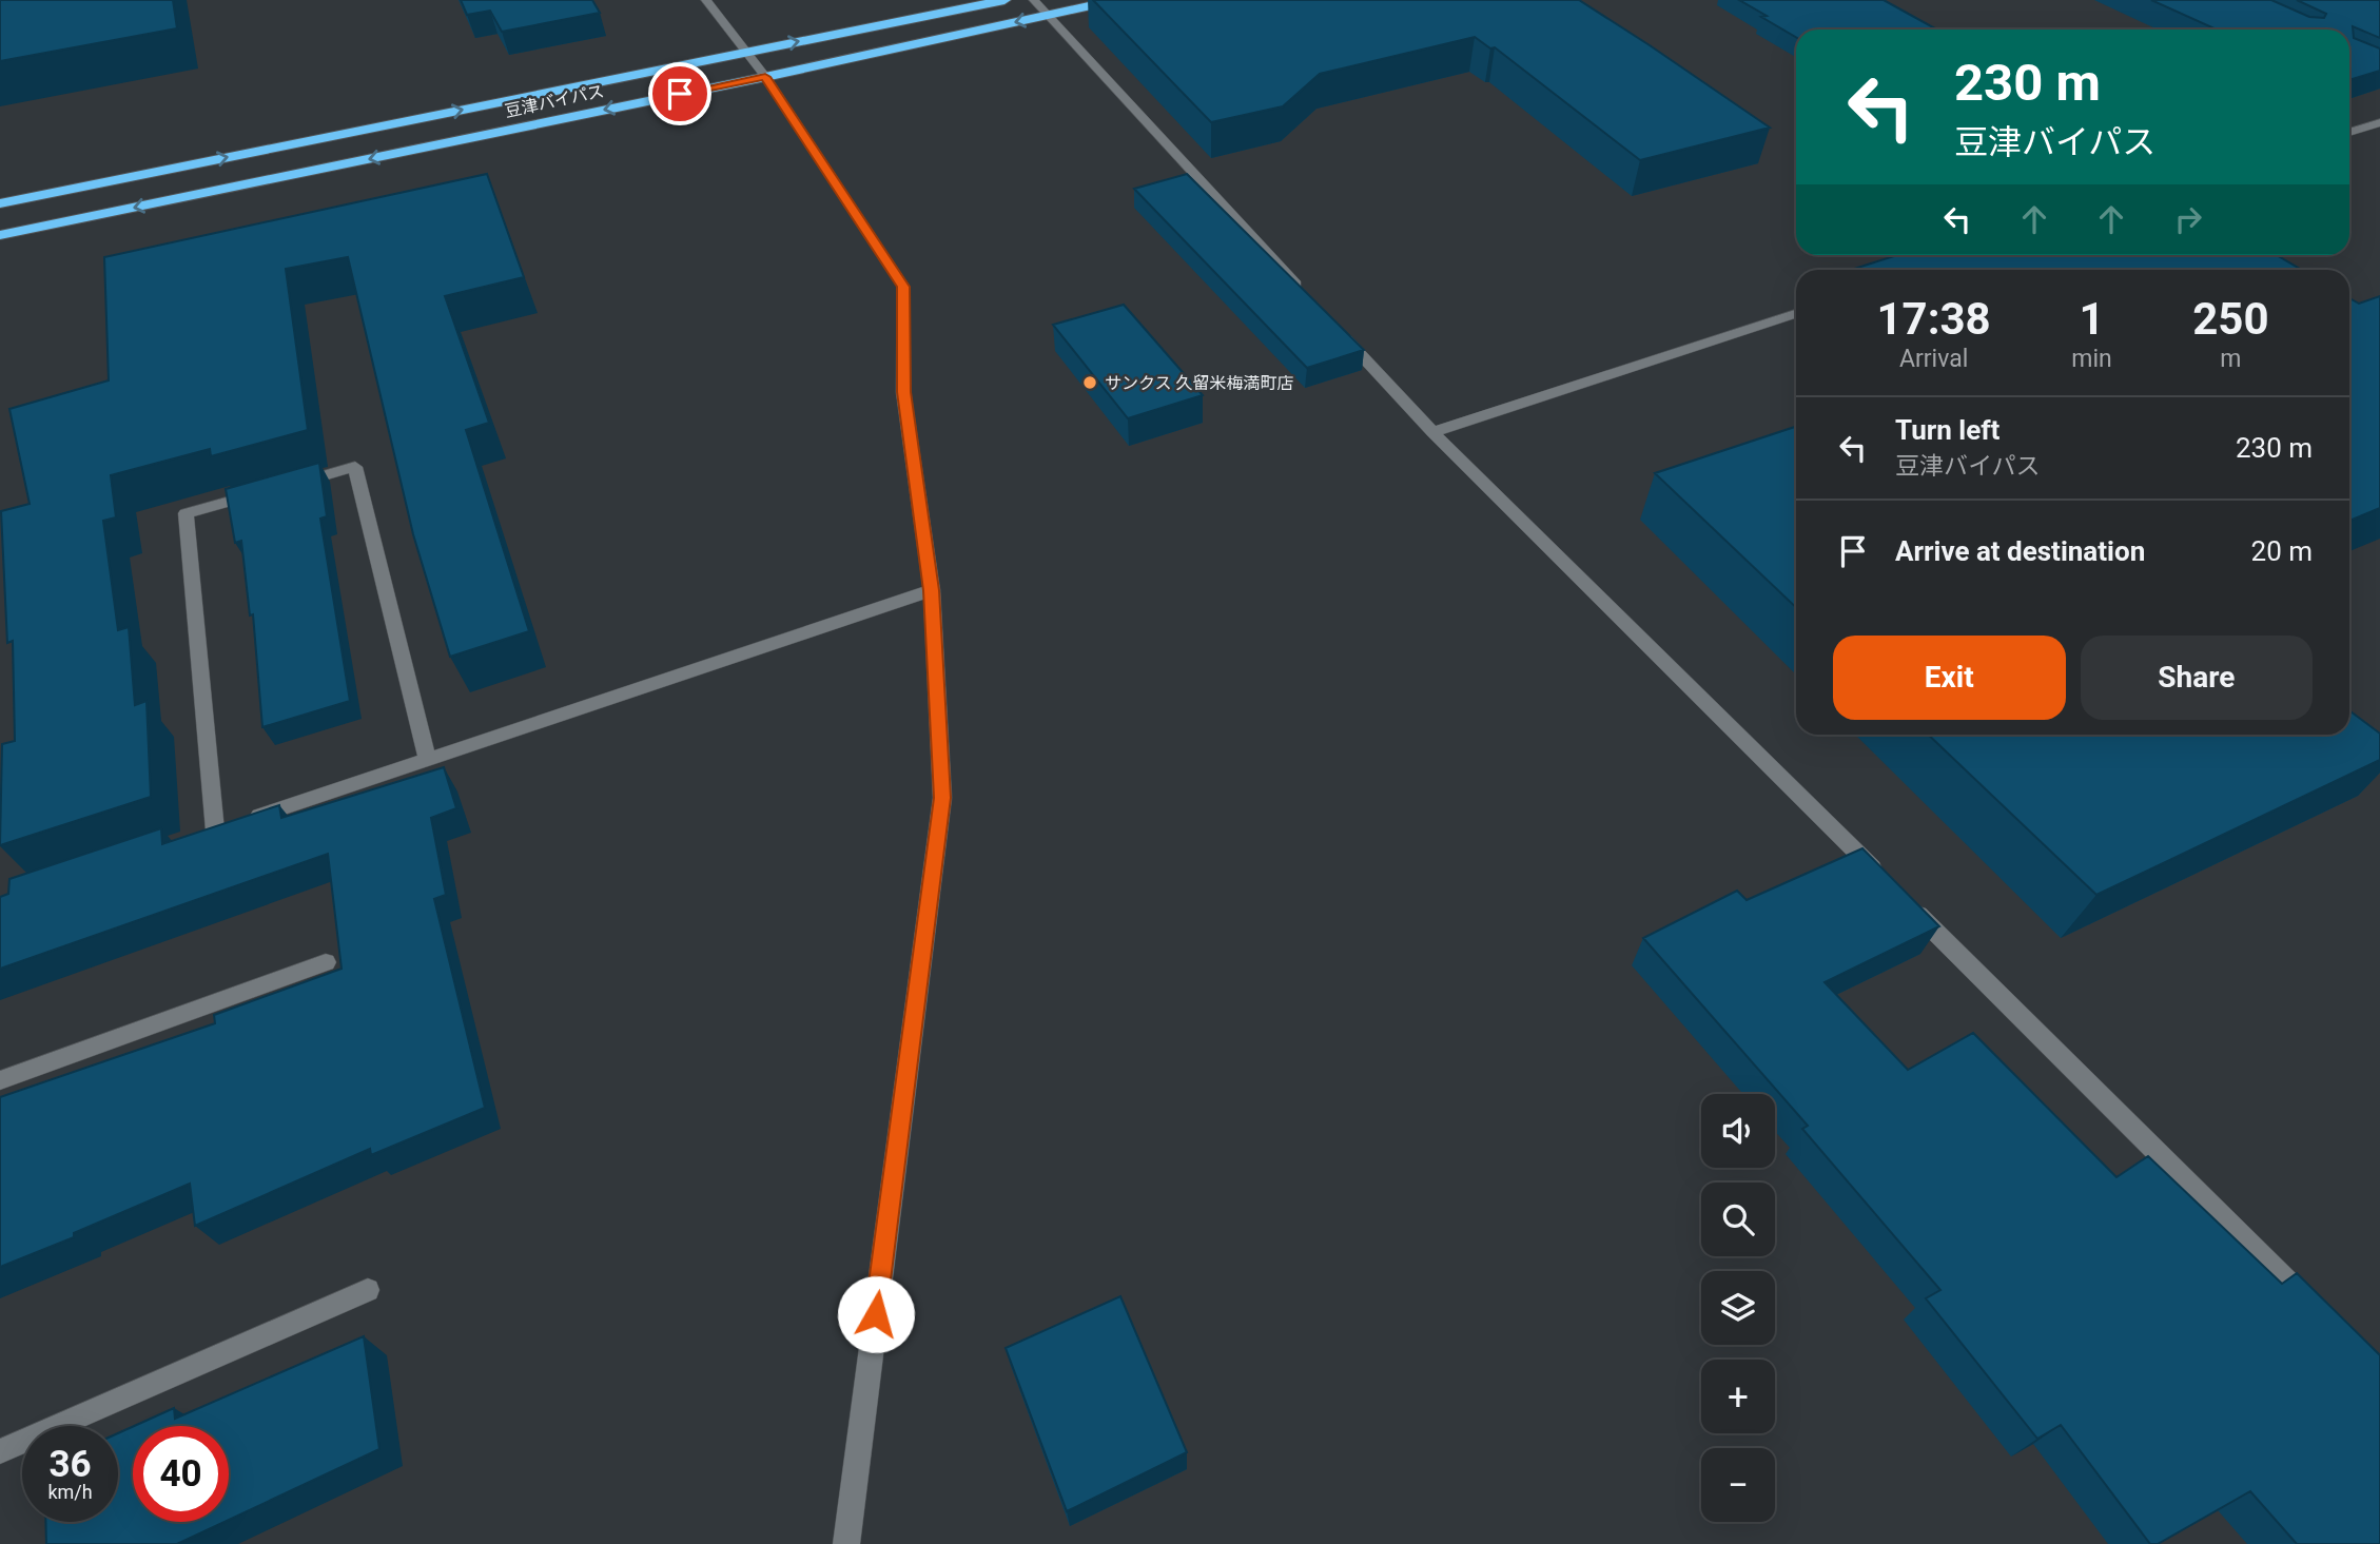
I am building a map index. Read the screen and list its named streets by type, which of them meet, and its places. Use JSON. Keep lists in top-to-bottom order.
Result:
{
  "streets": {
    "highway": ["豆津バイパス"]
  },
  "places": ["サンクス 久留米梅満町店"],
  "page": {
    "turn": ["230 m", "豆津バイパス"],
    "eta": [
      "17:38",
      "Arrival",
      "1",
      "min",
      "250",
      "m"
    ],
    "list": [
      {
        "name": "Turn left",
        "note": "豆津バイパス",
        "value": "230 m"
      },
      {
        "name": "Arrive at destination",
        "value": "20 m"
      }
    ],
    "buttons": ["Exit", "Share"],
    "map_buttons": ["+", "−"],
    "speed": "36 km/h",
    "limit": "40"
  }
}
